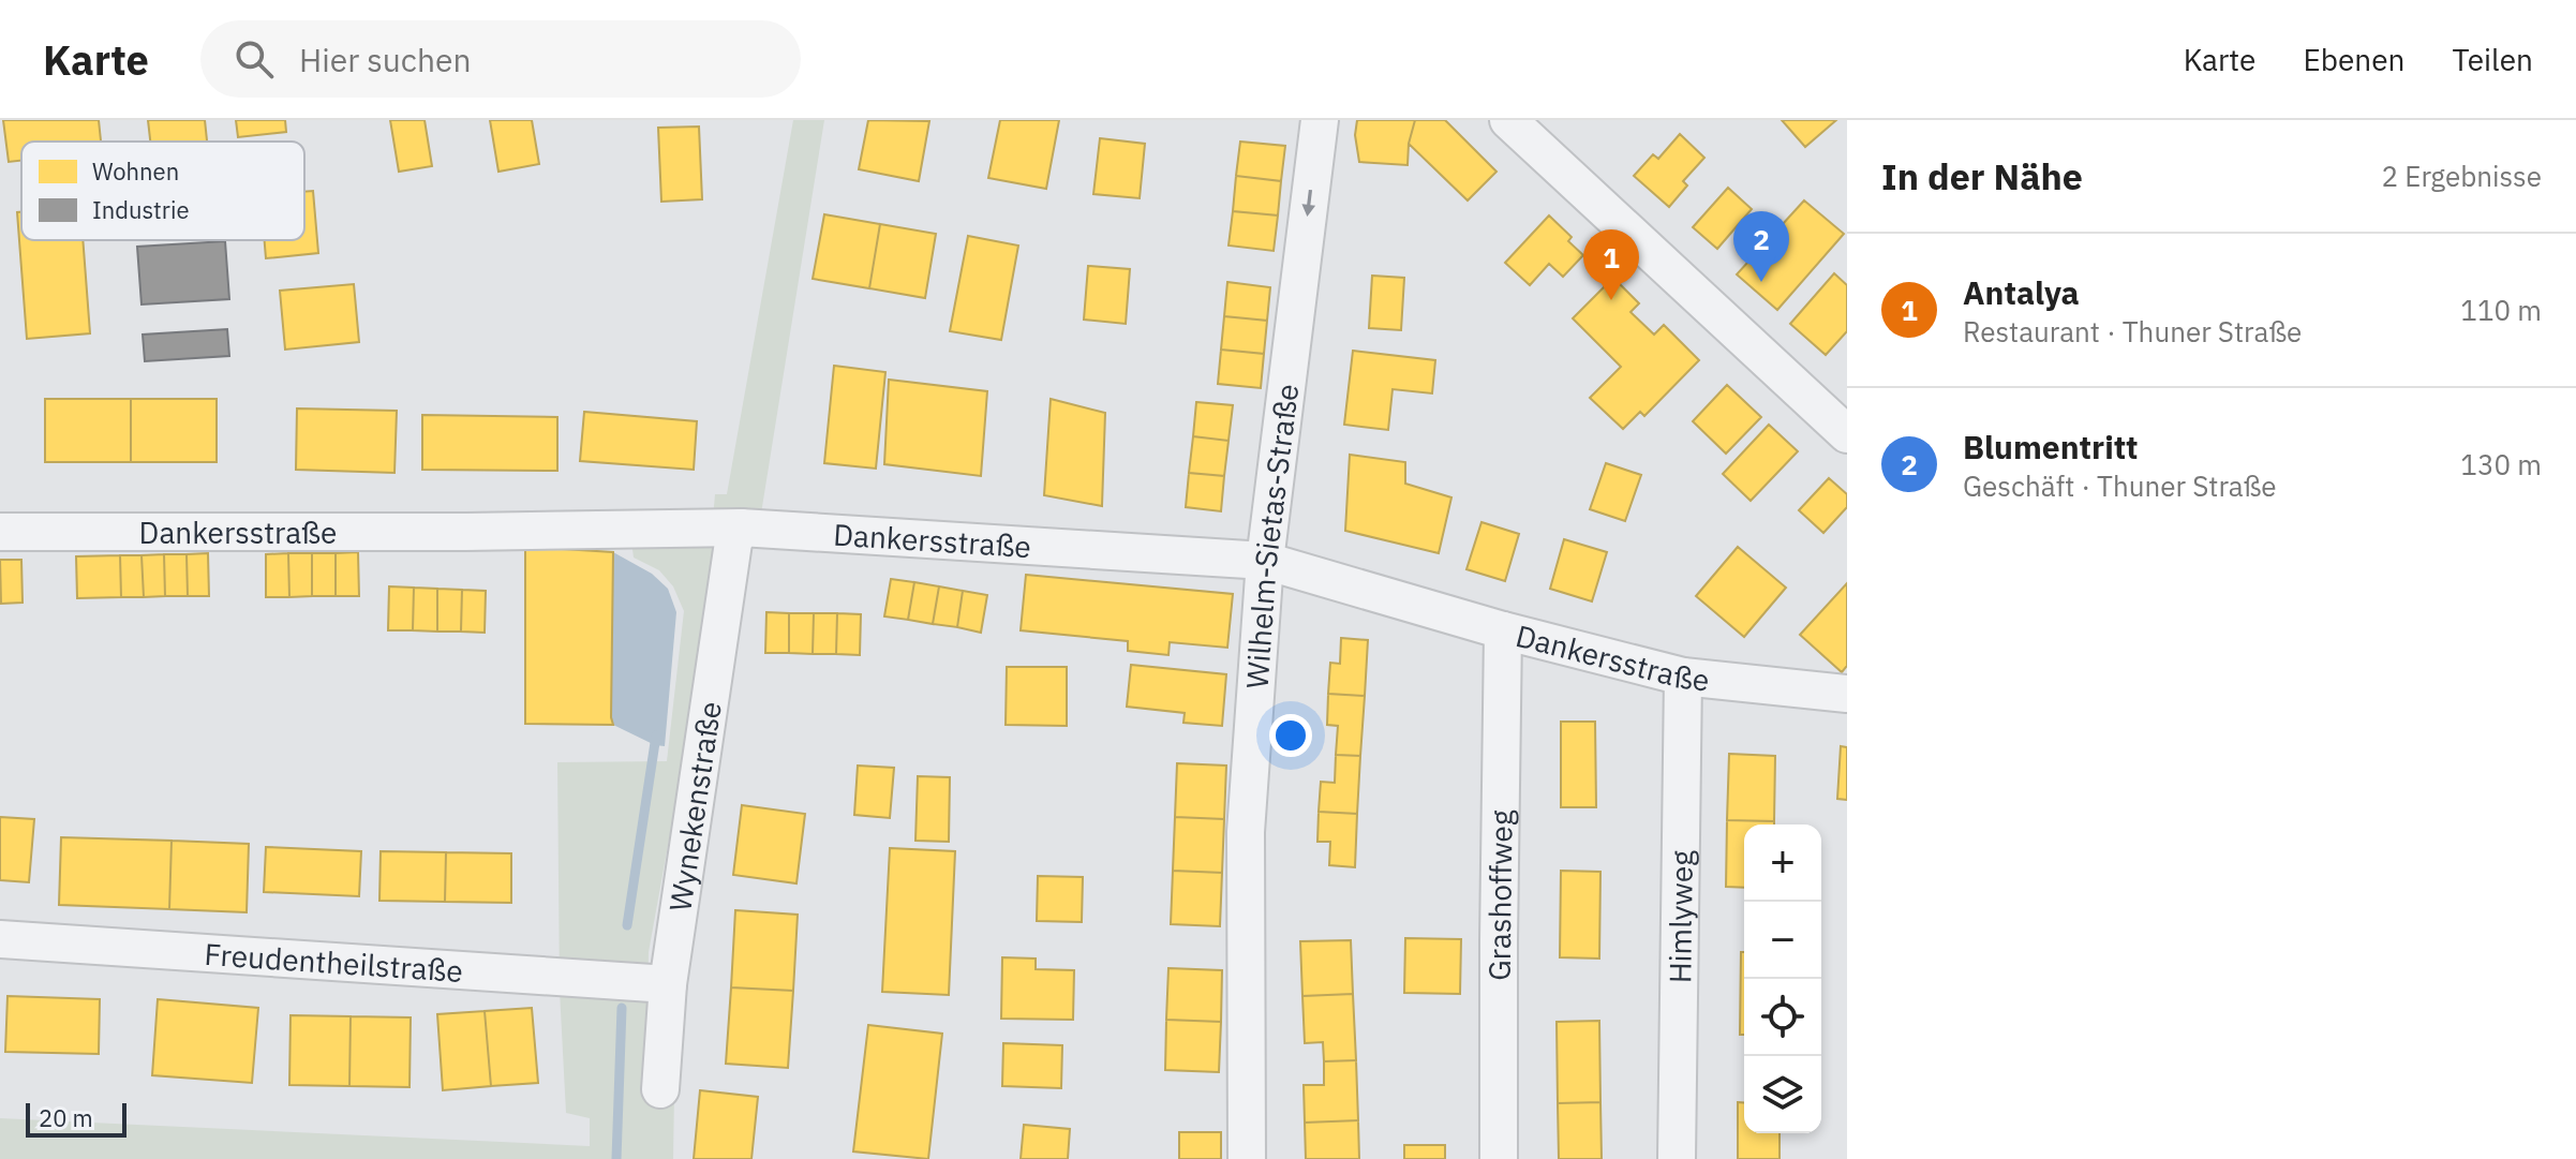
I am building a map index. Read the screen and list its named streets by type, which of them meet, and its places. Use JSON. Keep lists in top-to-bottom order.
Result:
{
  "streets": {
    "street": [
      "Dankersstraße",
      "Wilhelm-Sietas-Straße",
      "Wynekenstraße",
      "Grashoffweg",
      "Himlyweg",
      "Freudentheilstraße"
    ]
  },
  "crossings": [
    ["Dankersstraße", "Wilhelm-Sietas-Straße"],
    ["Dankersstraße", "Wynekenstraße"],
    ["Dankersstraße", "Grashoffweg"],
    ["Dankersstraße", "Himlyweg"],
    ["Wynekenstraße", "Freudentheilstraße"]
  ],
  "one_way": ["Wilhelm-Sietas-Straße"],
  "legend": ["Wohnen", "Industrie"],
  "scale_bar": "20 m",
  "page": {
    "header": "Karte",
    "search": "Hier suchen",
    "nav": ["Karte", "Ebenen", "Teilen"],
    "heading": ["In der Nähe", "2 Ergebnisse"],
    "pins": ["2", "1"],
    "list": [
      {
        "mark": "1",
        "name": "Antalya",
        "note": "Restaurant · Thuner Straße",
        "value": "110 m"
      },
      {
        "mark": "2",
        "name": "Blumentritt",
        "note": "Geschäft · Thuner Straße",
        "value": "130 m"
      }
    ],
    "map_buttons": ["+", "−"],
    "scale": "20 m"
  }
}
